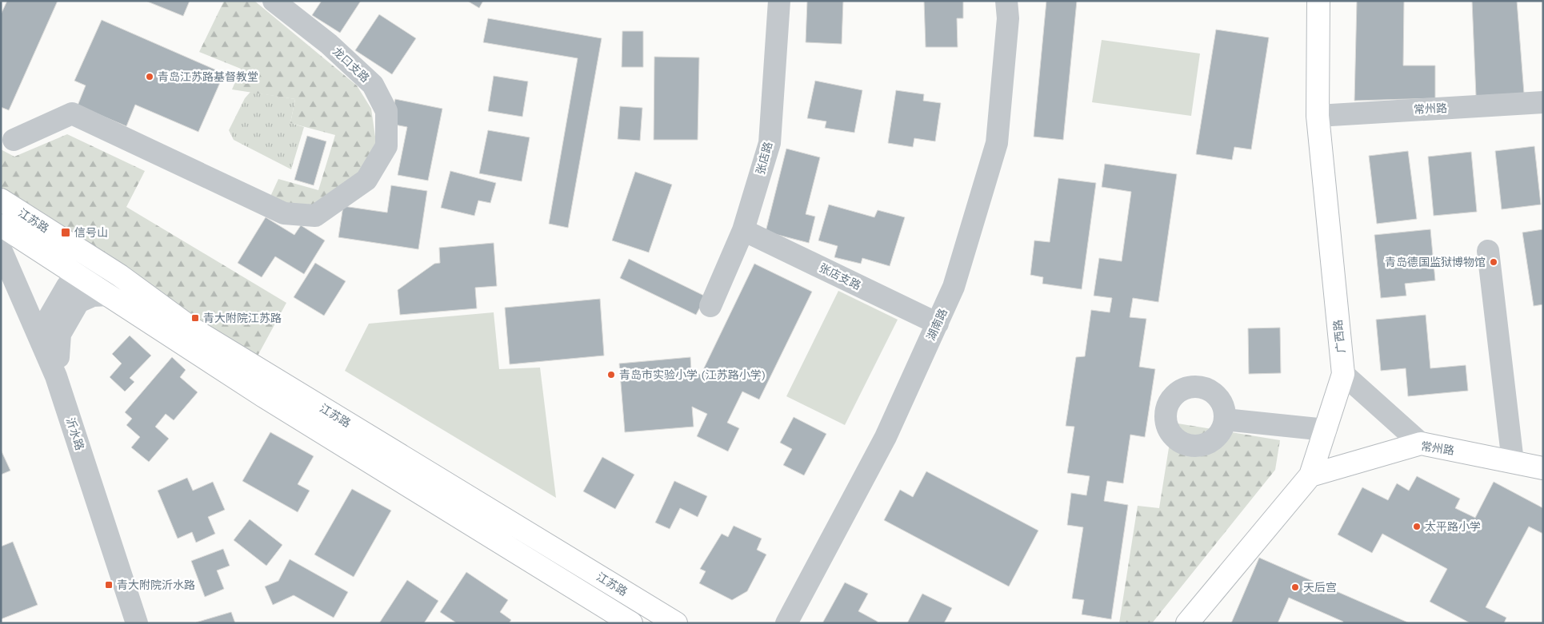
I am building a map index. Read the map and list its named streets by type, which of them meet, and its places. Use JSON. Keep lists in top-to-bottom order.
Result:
{
  "streets": {
    "main road": ["常州路", "江苏路", "广西路"],
    "street": [
      "龙口支路",
      "张店路",
      "张店支路",
      "湖南路",
      "沂水路"
    ]
  },
  "crossings": [
    ["常州路", "广西路"],
    ["张店路", "张店支路"],
    ["张店支路", "湖南路"]
  ],
  "places": {
    "other": [
      "青岛江苏路基督教堂",
      "青岛德国监狱博物馆",
      "青岛市实验小学 (江苏路小学)",
      "太平路小学",
      "天后宫"
    ],
    "transit": ["信号山", "青大附院江苏路", "青大附院沂水路"]
  }
}
